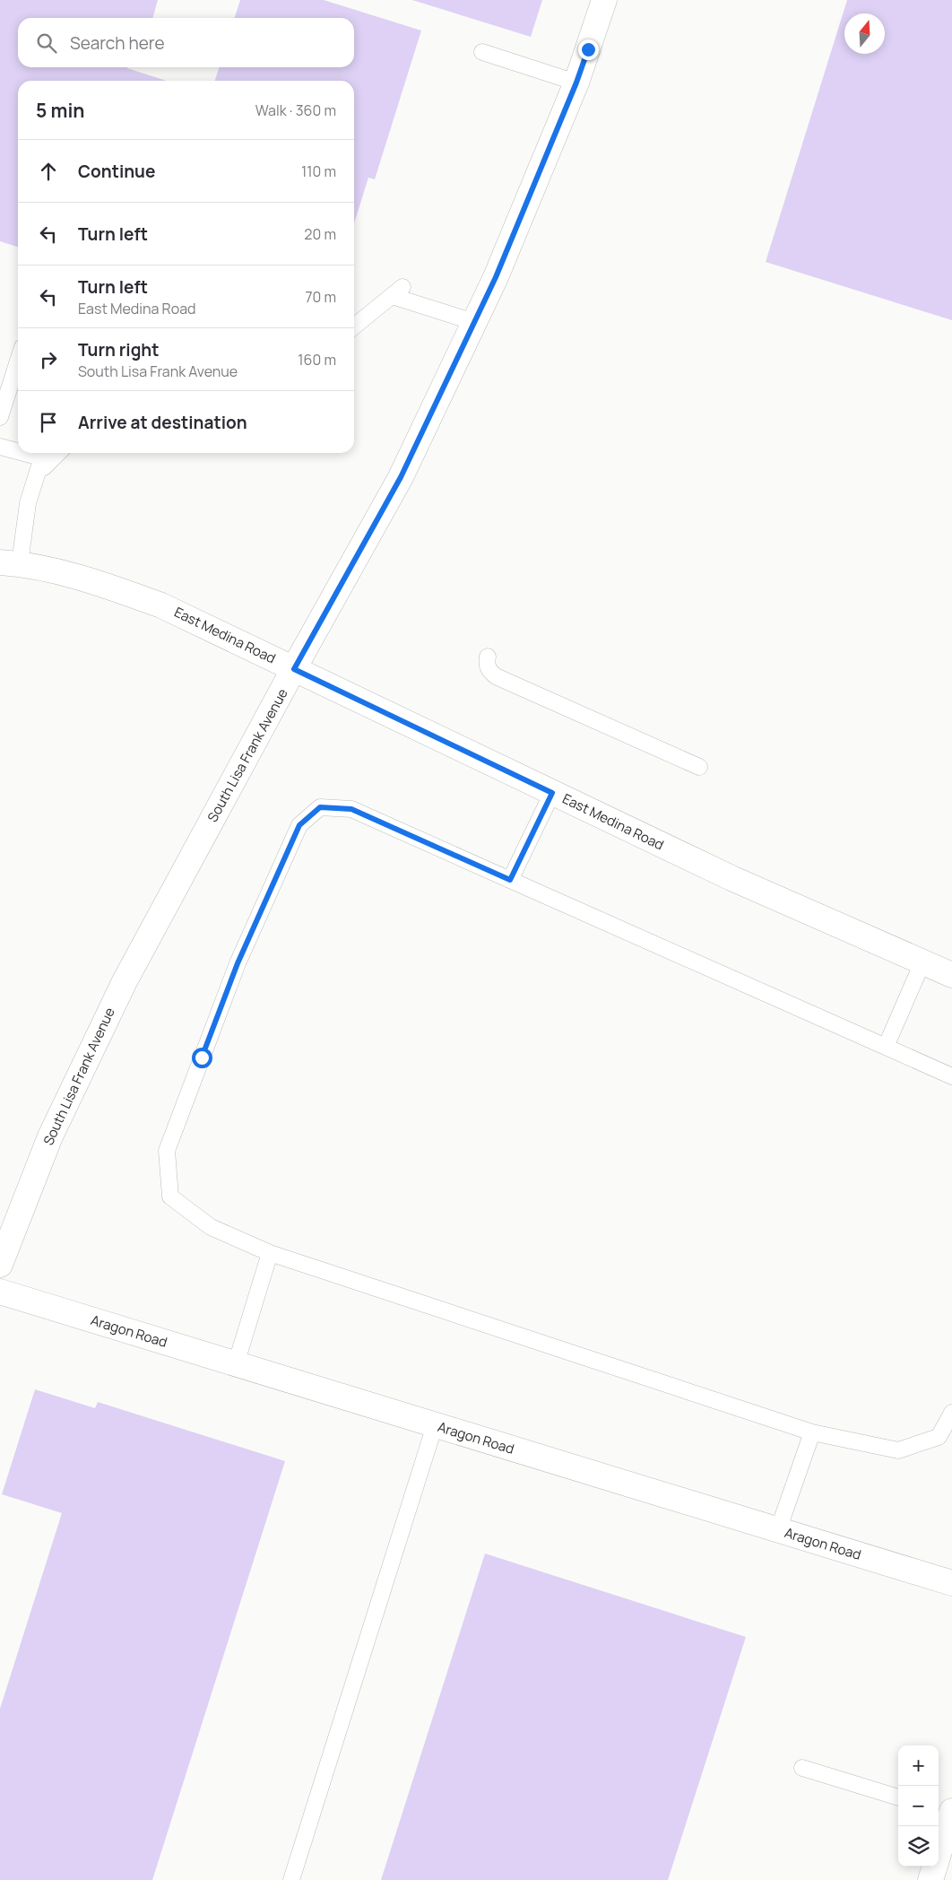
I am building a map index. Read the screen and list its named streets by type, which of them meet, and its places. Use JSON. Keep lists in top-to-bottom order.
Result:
{
  "streets": {
    "street": ["East Medina Road", "South Lisa Frank Avenue", "Aragon Road"]
  },
  "crossings": [
    ["East Medina Road", "South Lisa Frank Avenue"]
  ],
  "north": "top",
  "page": {
    "search": "Search here",
    "heading": ["5 min", "Walk · 360 m"],
    "list": [
      ["Continue", "110 m"],
      ["Turn left", "20 m"],
      ["Turn left", "East Medina Road", "70 m"],
      ["Turn right", "South Lisa Frank Avenue", "160 m"],
      "Arrive at destination"
    ],
    "map_buttons": ["+", "−"]
  }
}
